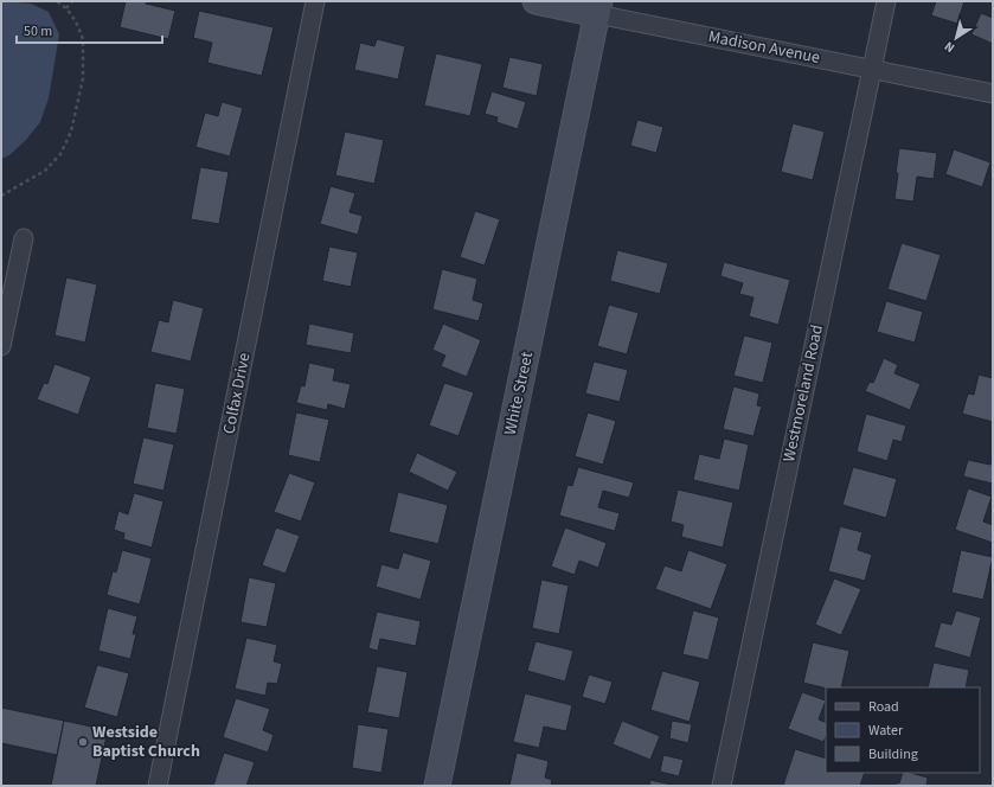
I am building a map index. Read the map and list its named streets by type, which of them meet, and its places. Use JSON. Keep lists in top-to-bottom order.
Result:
{
  "streets": {
    "street": [
      "Madison Avenue",
      "Colfax Drive",
      "White Street",
      "Westmoreland Road"
    ]
  },
  "crossings": [
    ["Madison Avenue", "White Street"],
    ["Madison Avenue", "Westmoreland Road"]
  ],
  "places": ["Westside Baptist Church"],
  "legend": ["Road", "Water", "Building"],
  "scale_bar": "50 m",
  "north": "bottom left"
}
